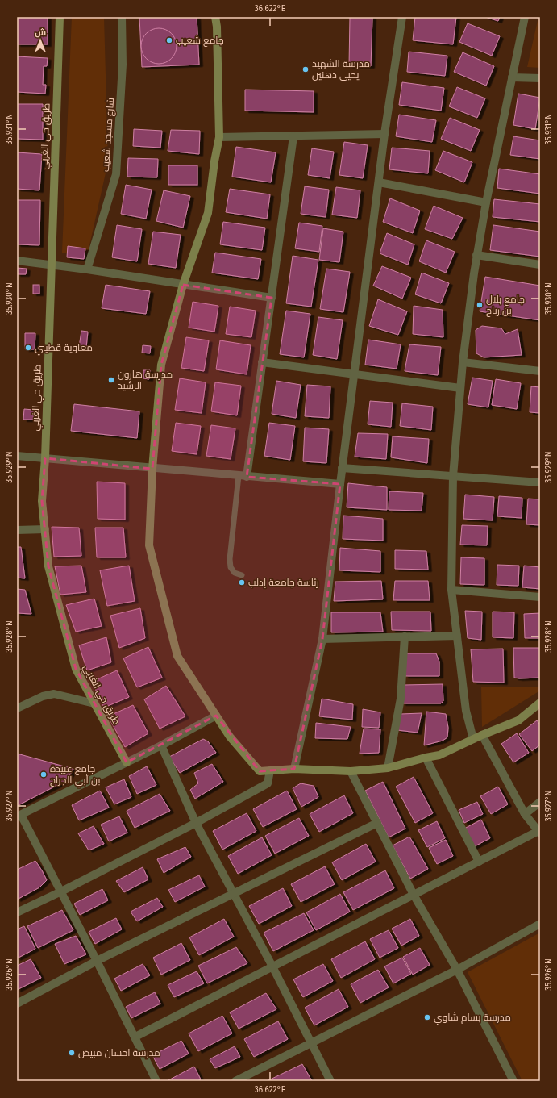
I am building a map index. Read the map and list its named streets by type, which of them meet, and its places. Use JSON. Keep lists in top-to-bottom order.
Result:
{
  "streets": {
    "street": ["شارع مسجد شعيب", "طريق حي الغربي"]
  },
  "places": [
    "جامع شعيب",
    "مدرسة الشهيد يحيى دهنين",
    "جامع بلال بن رباح",
    "معاوية قطيني",
    "مدرسة هارون الرشيد",
    "رئاسة جامعة إدلب",
    "جامع عبيدة بن أبي الجراح",
    "مدرسة بسام شاوي",
    "مدرسة احسان مبيض"
  ],
  "north": "top",
  "coordinates": [
    "36.622°E",
    "35.931°N",
    "35.930°N",
    "35.929°N",
    "35.928°N",
    "35.927°N",
    "35.926°N"
  ]
}
